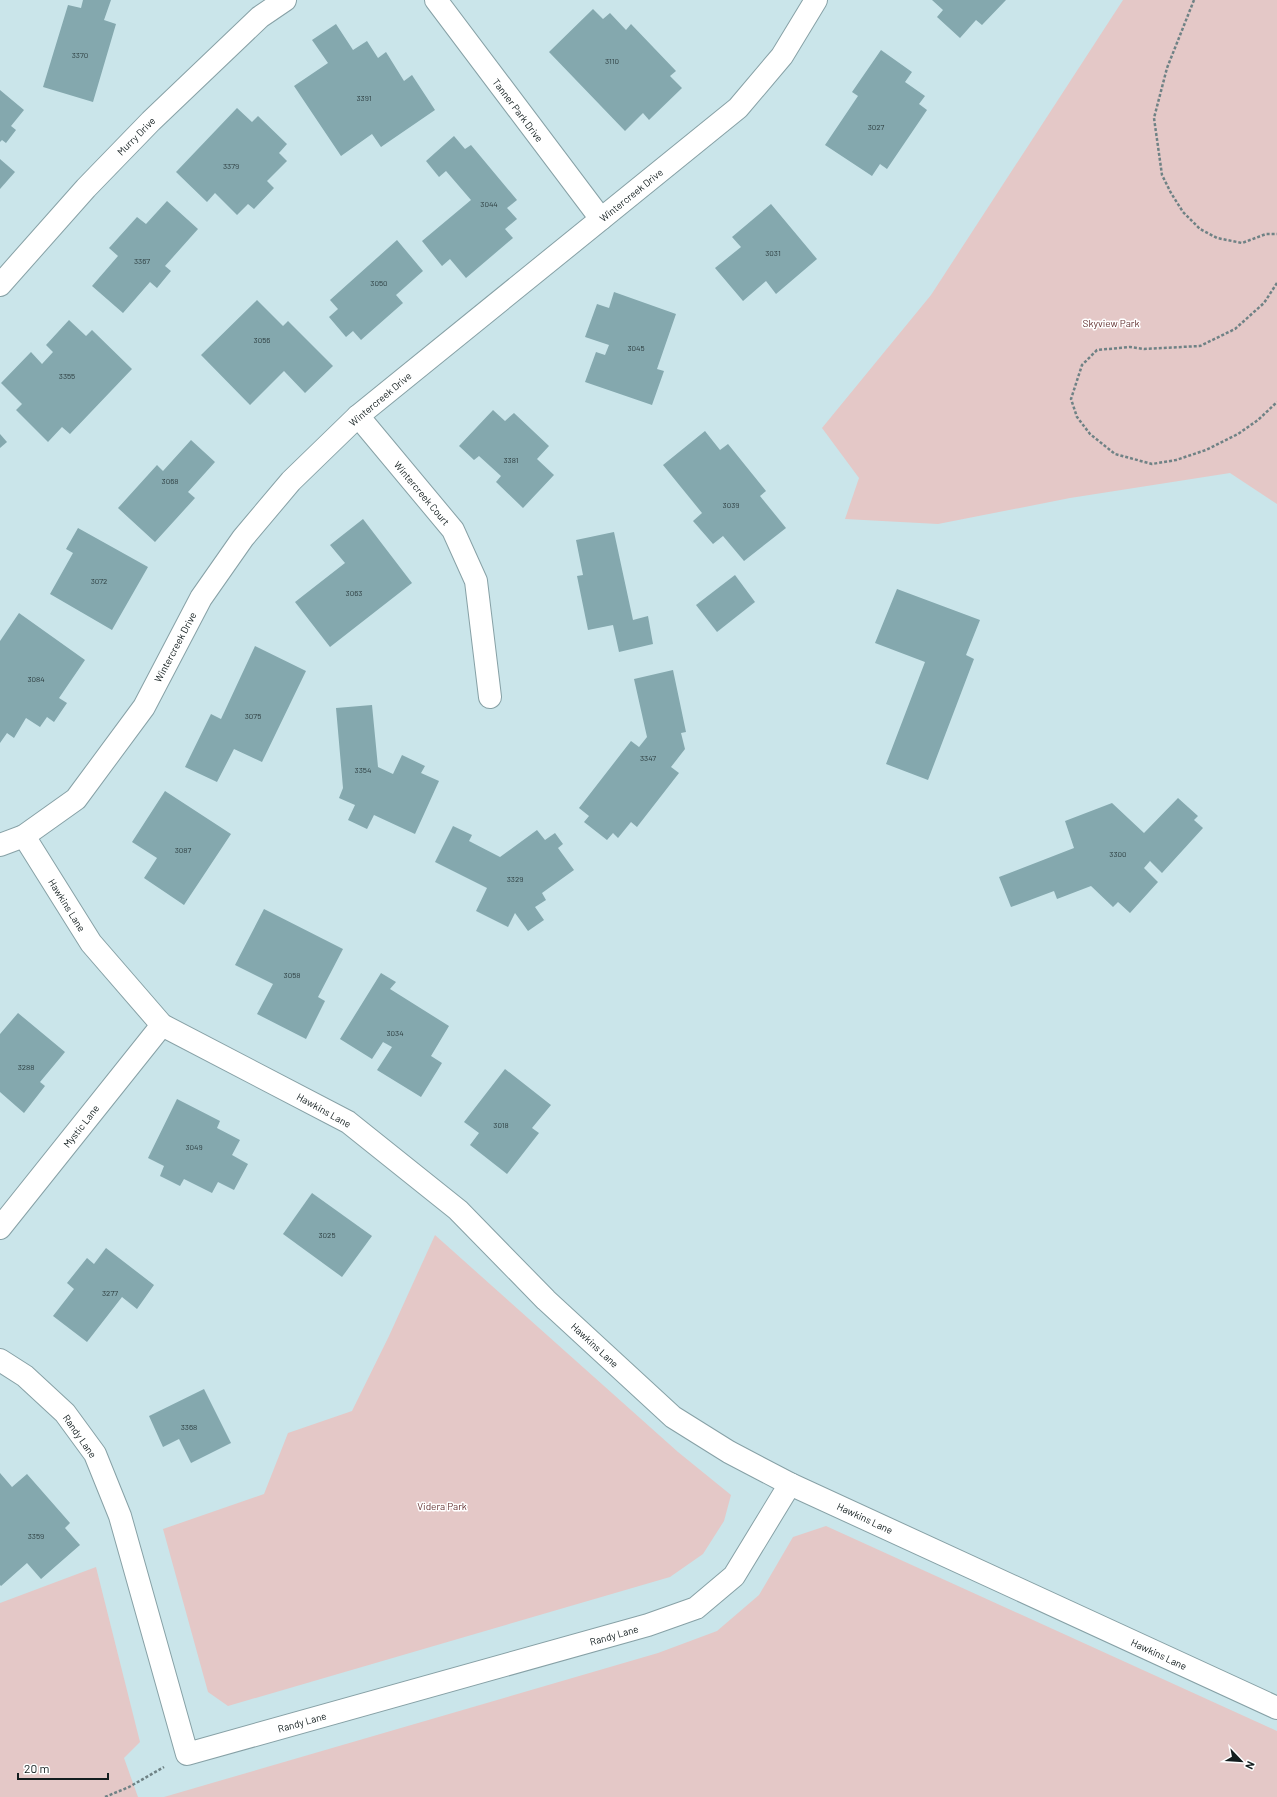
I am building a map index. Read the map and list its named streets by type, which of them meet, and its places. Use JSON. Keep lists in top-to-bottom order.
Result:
{
  "streets": {
    "street": [
      "Tanner Park Drive",
      "Murry Drive",
      "Wintercreek Drive",
      "Wintercreek Court",
      "Hawkins Lane",
      "Mystic Lane",
      "Randy Lane"
    ]
  },
  "crossings": [
    ["Tanner Park Drive", "Wintercreek Drive"],
    ["Wintercreek Drive", "Wintercreek Court"],
    ["Wintercreek Drive", "Hawkins Lane"],
    ["Hawkins Lane", "Mystic Lane"],
    ["Hawkins Lane", "Randy Lane"]
  ],
  "parks": ["Skyview Park", "Videra Park"],
  "house_numbers": [
    "3370",
    "3110",
    "3391",
    "3027",
    "3379",
    "3044",
    "3031",
    "3367",
    "3050",
    "3056",
    "3045",
    "3355",
    "3381",
    "3068",
    "3039",
    "3072",
    "3063",
    "3084",
    "3075",
    "3347",
    "3354",
    "3087",
    "3300",
    "3329",
    "3058",
    "3034",
    "3288",
    "3018",
    "3049",
    "3025",
    "3277",
    "3368",
    "3359"
  ],
  "scale_bar": "20 m",
  "north": "bottom right"
}
